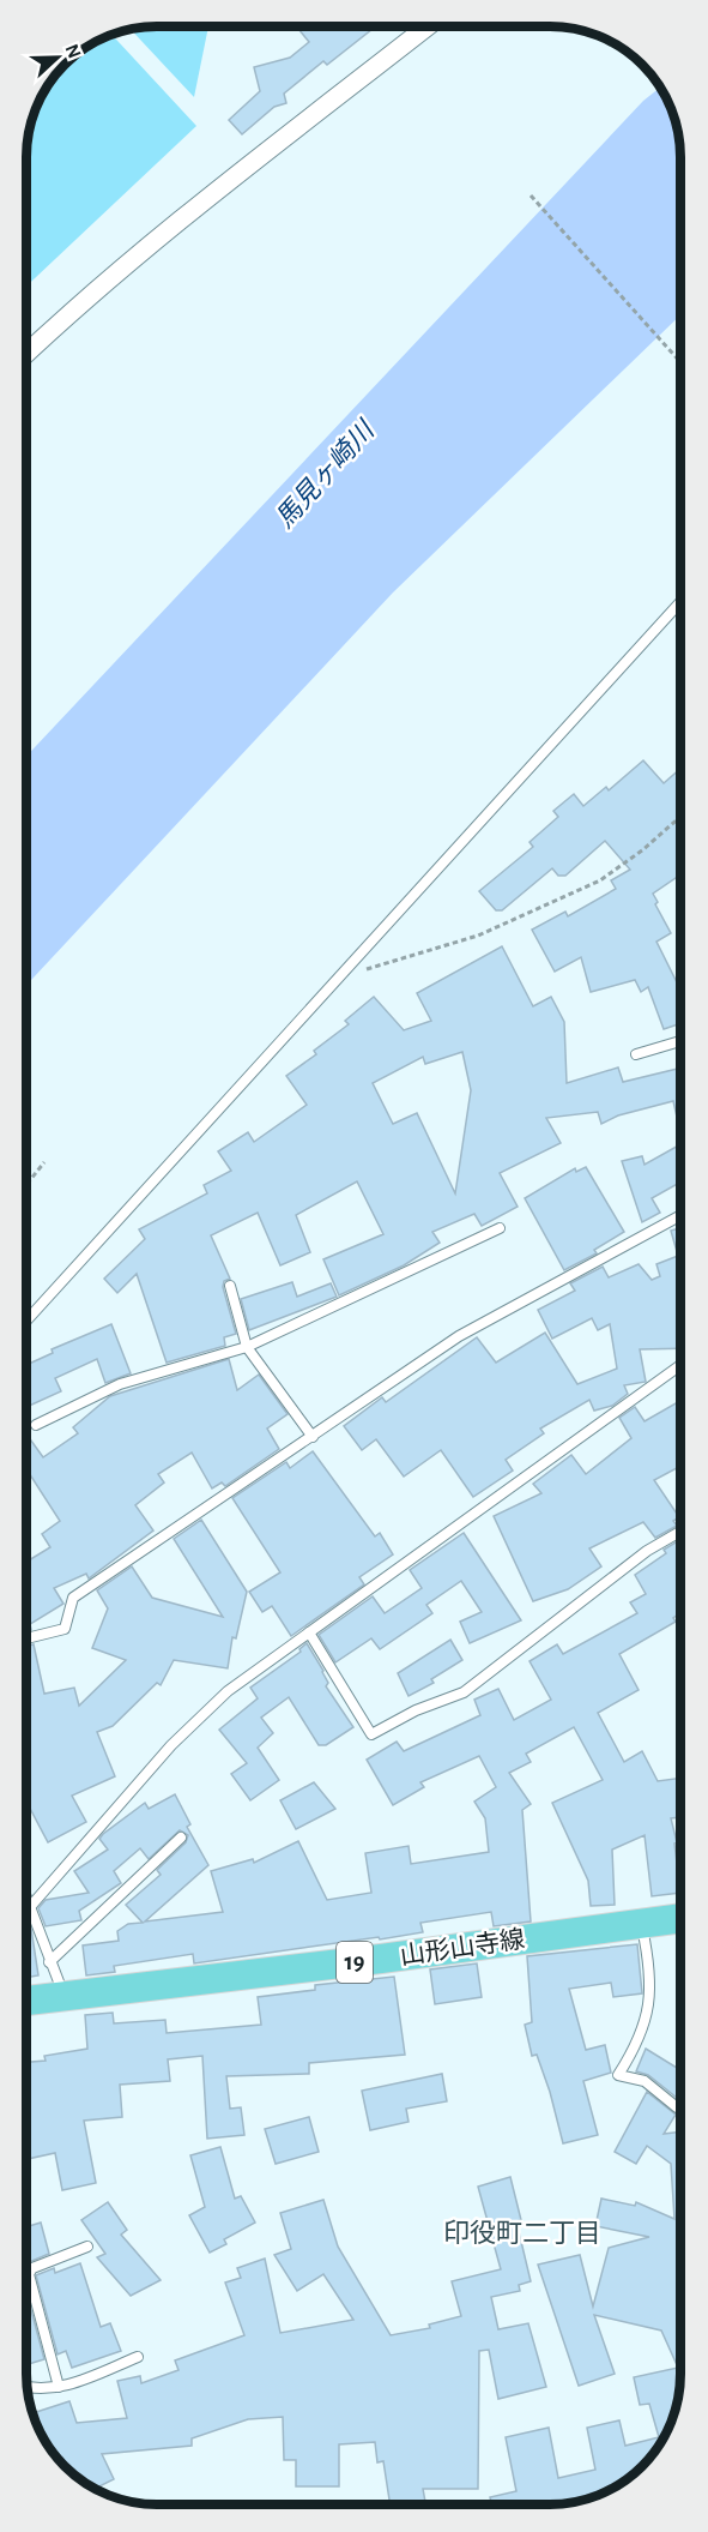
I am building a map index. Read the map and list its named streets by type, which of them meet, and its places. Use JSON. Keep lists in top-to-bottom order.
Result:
{
  "streets": {
    "main road": ["山形山寺線", "19"]
  },
  "districts": ["印役町二丁目"],
  "water": ["馬見ヶ崎川"],
  "north": "right"
}
